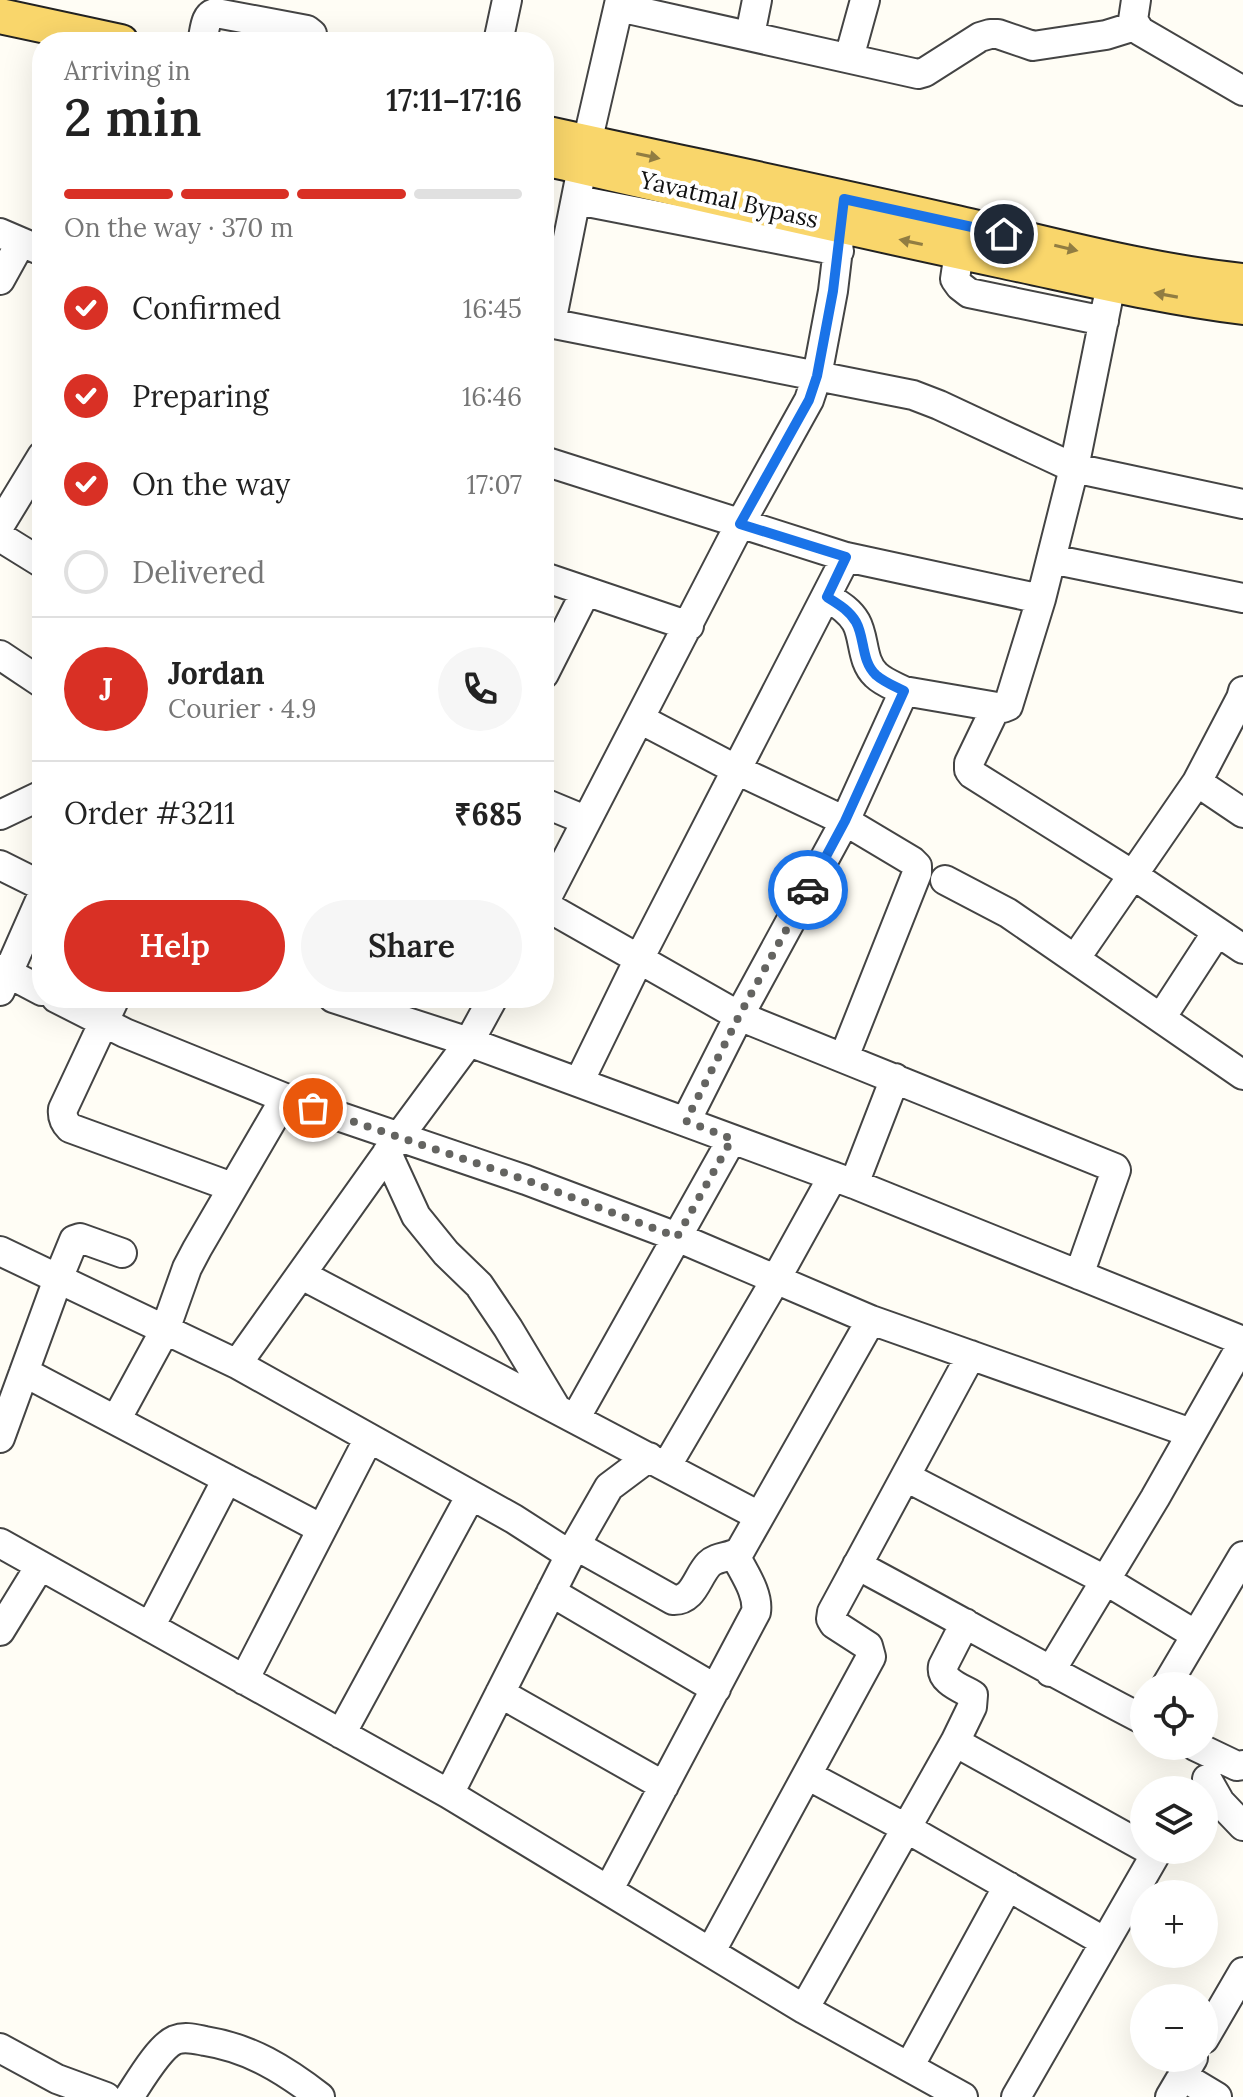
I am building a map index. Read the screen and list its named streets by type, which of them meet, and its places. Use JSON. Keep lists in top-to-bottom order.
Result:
{
  "streets": {
    "main road": ["Yavatmal Bypass"]
  },
  "page": {
    "heading": ["2 min", "Arriving in", "17:11–17:16"],
    "panel": [
      "Jordan",
      "Courier · 4.9",
      "Order #3211",
      "₹685"
    ],
    "bar": "On the way · 370 m",
    "list": [
      ["Confirmed", "16:45"],
      ["Preparing", "16:46"],
      ["On the way", "17:07"],
      "Delivered"
    ],
    "round": "J",
    "buttons": ["Help", "Share"],
    "map_buttons": ["+", "−"]
  }
}
